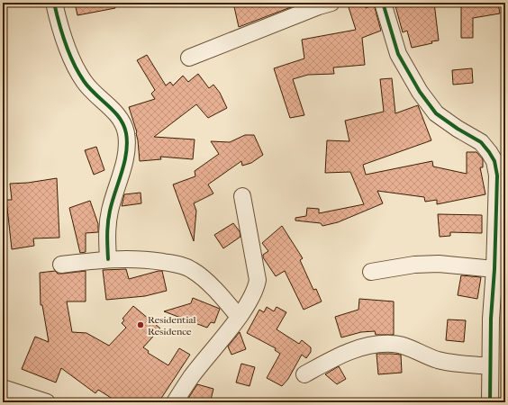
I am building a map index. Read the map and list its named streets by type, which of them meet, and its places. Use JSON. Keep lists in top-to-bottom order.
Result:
{
  "places": ["Residential Residence"]
}
